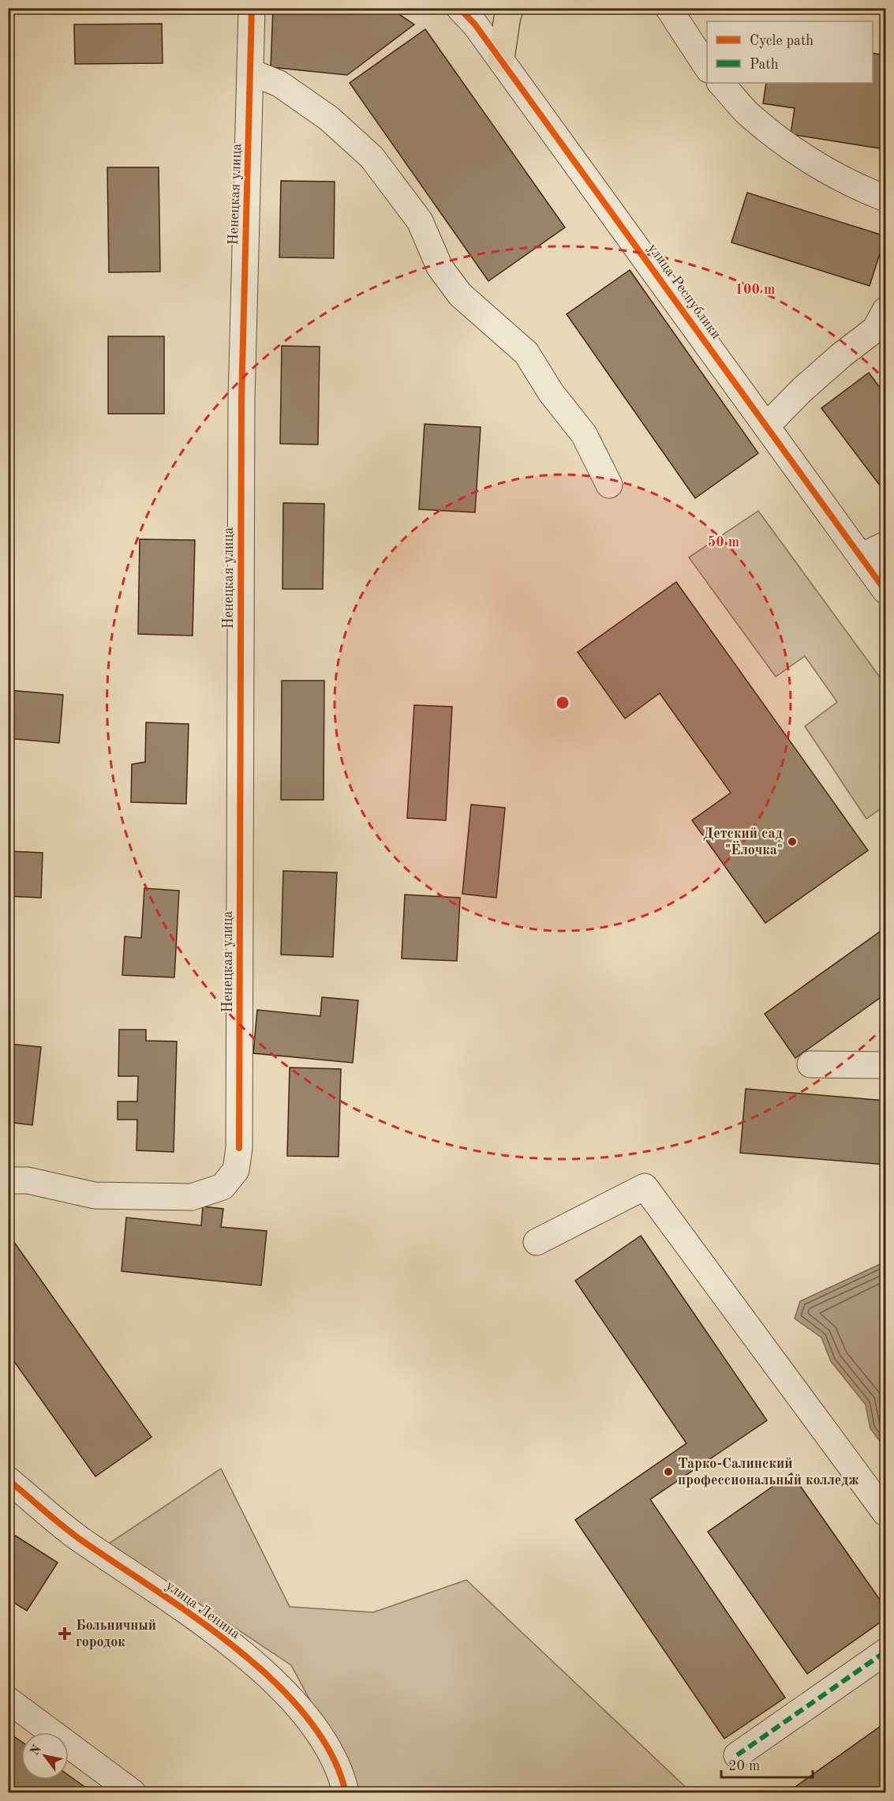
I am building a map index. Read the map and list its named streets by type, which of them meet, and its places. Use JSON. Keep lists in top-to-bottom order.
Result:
{
  "streets": {
    "street": ["Ненецкая улица", "улица Республики", "улица Ленина"]
  },
  "places": {
    "other": ["Детский сад \"Ёлочка\"", "Тарко-Салинский профессиональный колледж"],
    "health": ["Больничный городок"]
  },
  "legend": ["Cycle path", "Path"],
  "scale_bar": "20 m",
  "north": "top left",
  "rings": ["100 m", "50 m"]
}
